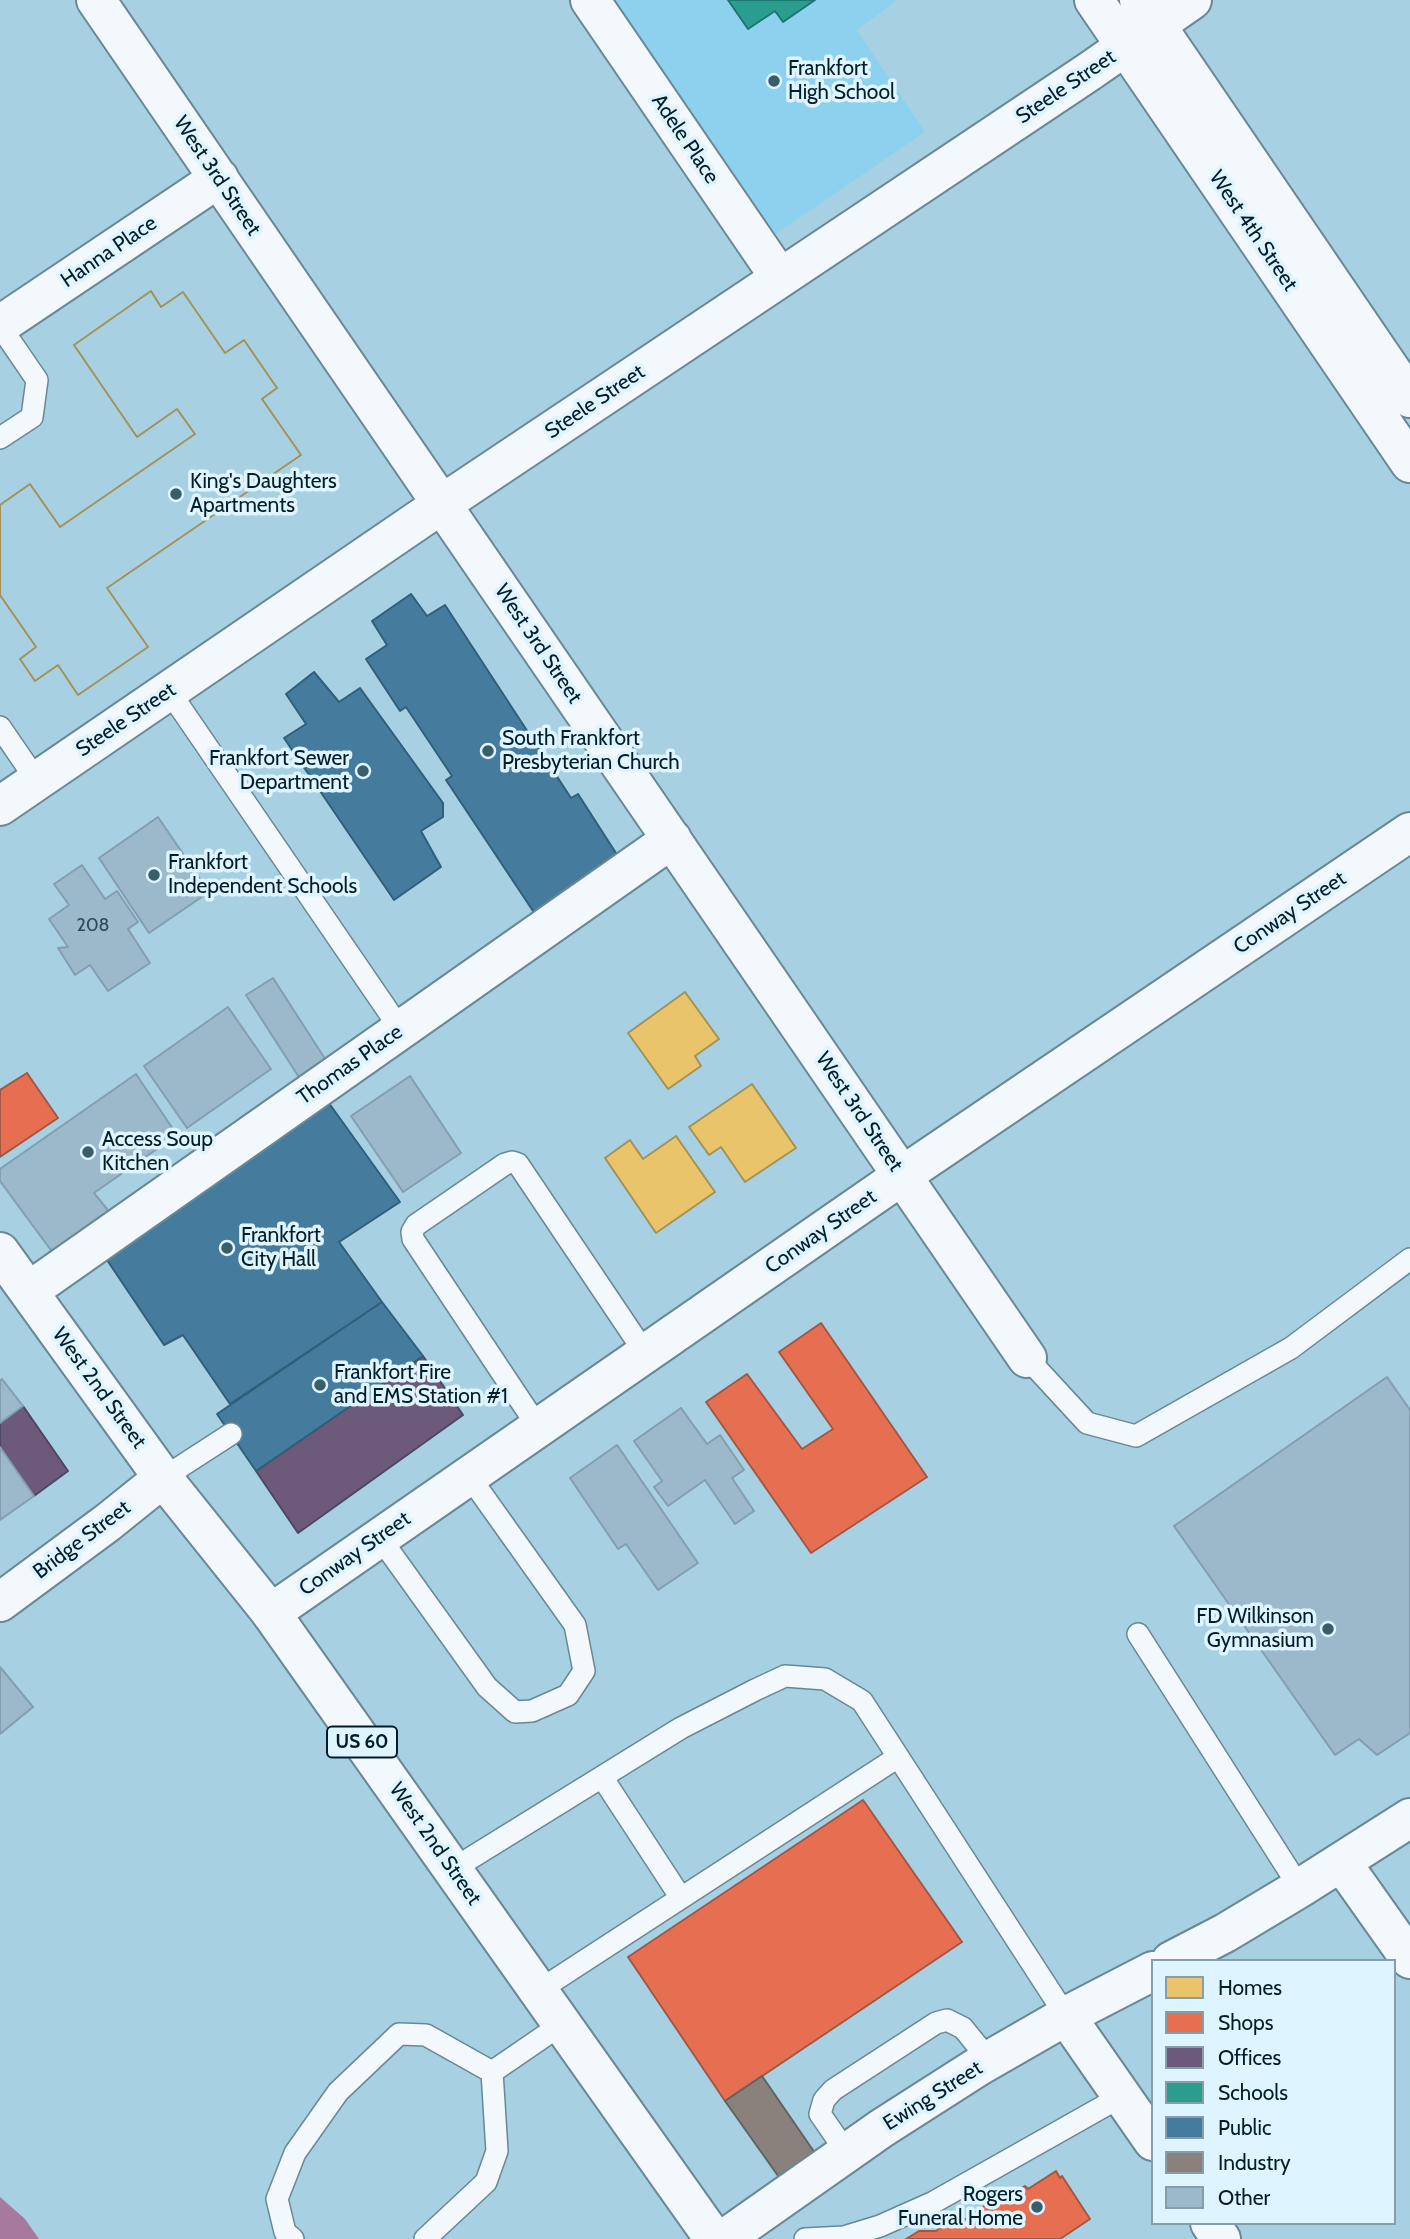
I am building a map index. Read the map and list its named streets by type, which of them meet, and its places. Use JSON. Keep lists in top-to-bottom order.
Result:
{
  "streets": {
    "street": [
      "Steele Street",
      "Adele Place",
      "West 3rd Street",
      "West 4th Street",
      "Hanna Place",
      "Conway Street",
      "Thomas Place",
      "West 2nd Street",
      "Bridge Street",
      "US 60",
      "Ewing Street"
    ]
  },
  "crossings": [
    ["Steele Street", "Adele Place"],
    ["Steele Street", "West 3rd Street"],
    ["Steele Street", "West 4th Street"],
    ["West 3rd Street", "Hanna Place"],
    ["West 3rd Street", "Conway Street"],
    ["West 3rd Street", "Thomas Place"],
    ["Conway Street", "West 2nd Street"],
    ["Thomas Place", "West 2nd Street"],
    ["West 2nd Street", "Bridge Street"]
  ],
  "places": [
    "Frankfort High School",
    "King's Daughters Apartments",
    "South Frankfort Presbyterian Church",
    "Frankfort Sewer Department",
    "Frankfort Independent Schools",
    "Access Soup Kitchen",
    "Frankfort City Hall",
    "Frankfort Fire and EMS Station #1",
    "FD Wilkinson Gymnasium",
    "Rogers Funeral Home"
  ],
  "house_numbers": ["208"],
  "legend": [
    "Homes",
    "Shops",
    "Offices",
    "Schools",
    "Public",
    "Industry",
    "Other"
  ]
}
